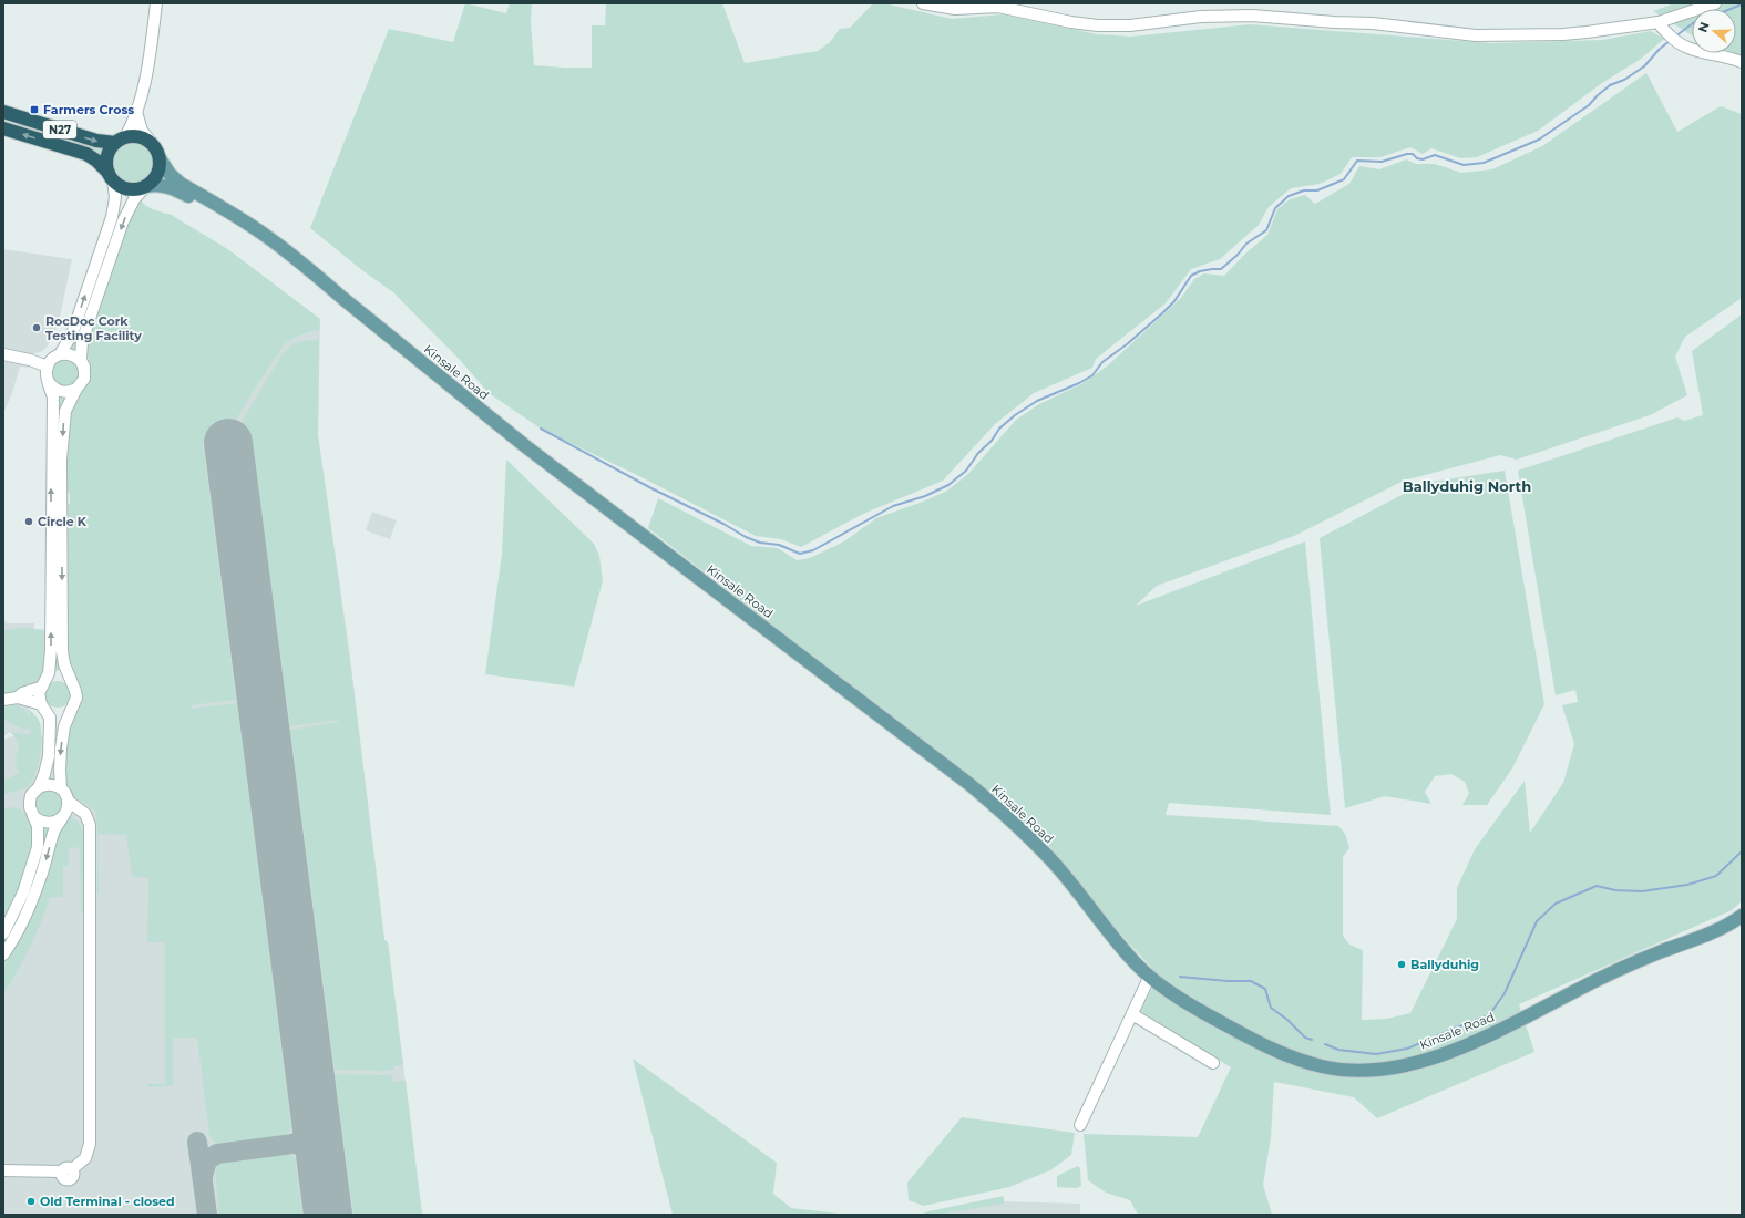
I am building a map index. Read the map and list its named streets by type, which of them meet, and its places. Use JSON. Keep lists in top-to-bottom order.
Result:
{
  "streets": {
    "highway": ["N27"],
    "main road": ["Kinsale Road"]
  },
  "crossings": [
    ["N27", "Kinsale Road"]
  ],
  "districts": ["Ballyduhig North"],
  "places": {
    "transit": ["Farmers Cross"],
    "other": [
      "RocDoc Cork Testing Facility",
      "Circle K",
      "Ballyduhig",
      "Old Terminal - closed"
    ]
  },
  "north": "left"
}
